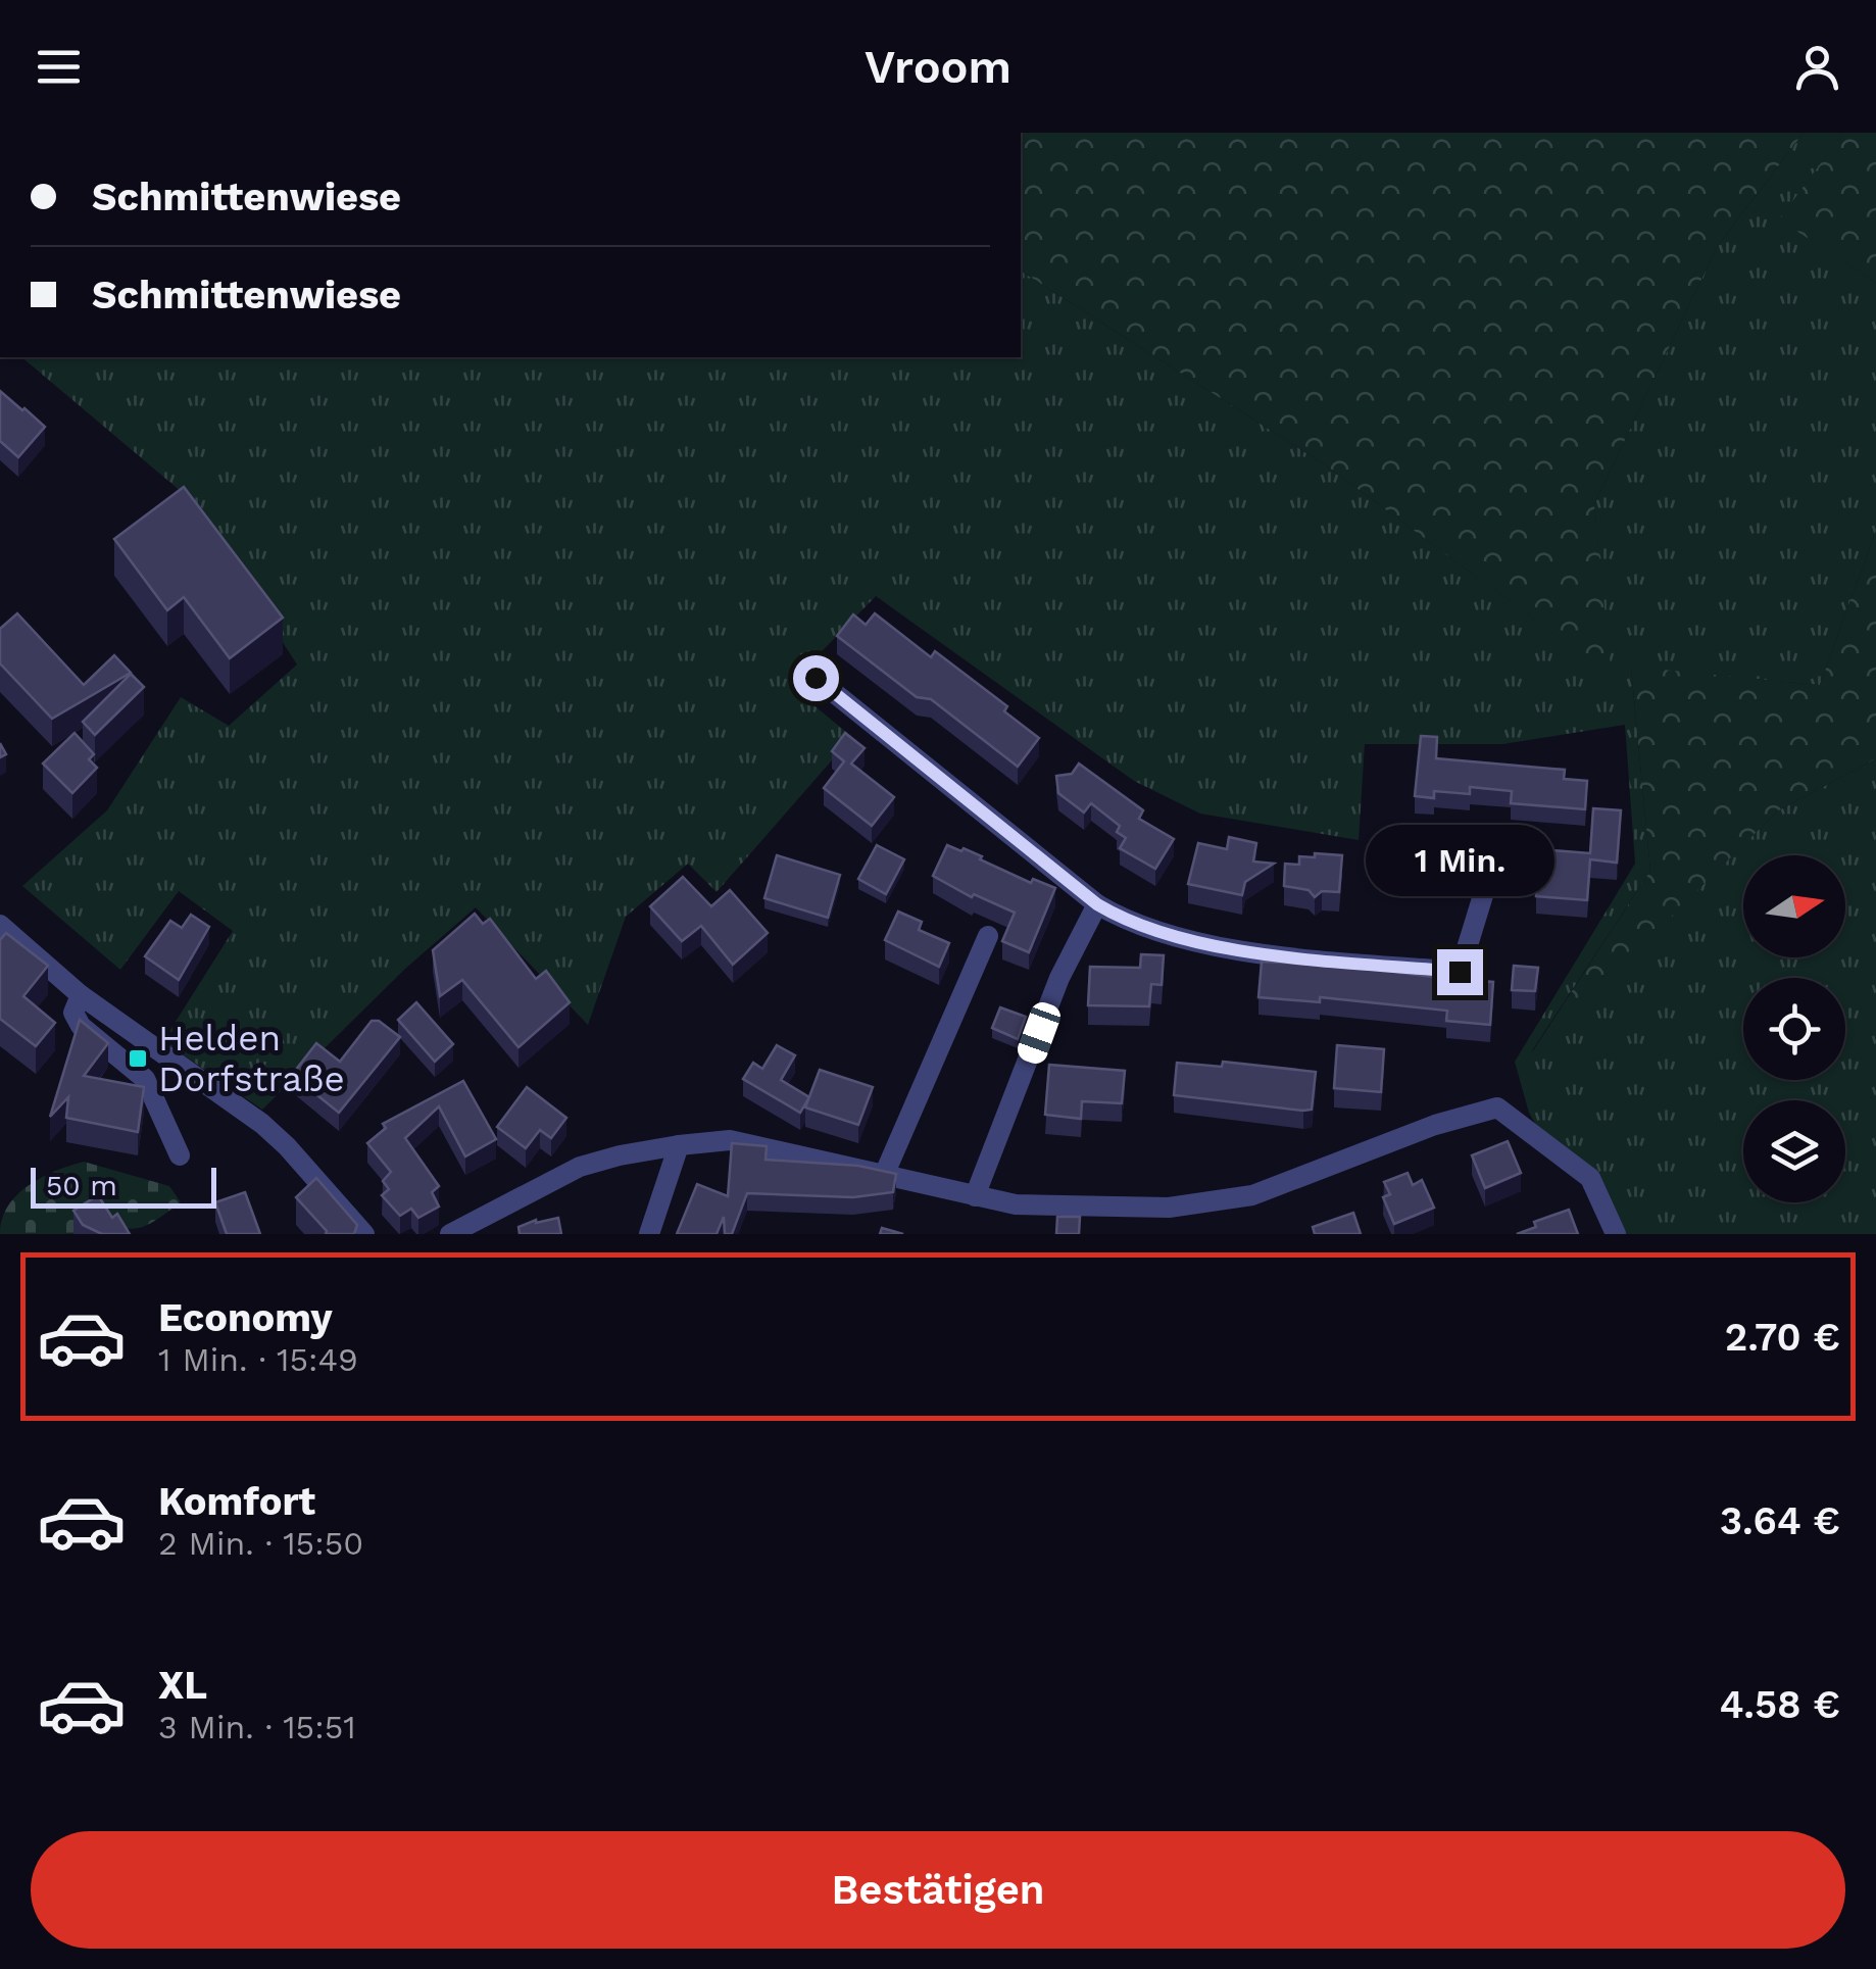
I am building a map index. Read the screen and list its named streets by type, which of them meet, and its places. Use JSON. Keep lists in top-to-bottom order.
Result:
{
  "places": {
    "transit": ["Helden Dorfstraße"]
  },
  "scale_bar": "50 m",
  "north": "right",
  "page": {
    "header": "Vroom",
    "banner": ["Schmittenwiese", "Schmittenwiese"],
    "bubble": "1 Min.",
    "scale": "50 m",
    "list": [
      {
        "name": "Economy",
        "note": "1 Min. · 15:49",
        "value": "2.70 €"
      },
      {
        "name": "Komfort",
        "note": "2 Min. · 15:50",
        "value": "3.64 €"
      },
      {
        "name": "XL",
        "note": "3 Min. · 15:51",
        "value": "4.58 €"
      }
    ],
    "buttons": "Bestätigen"
  }
}
